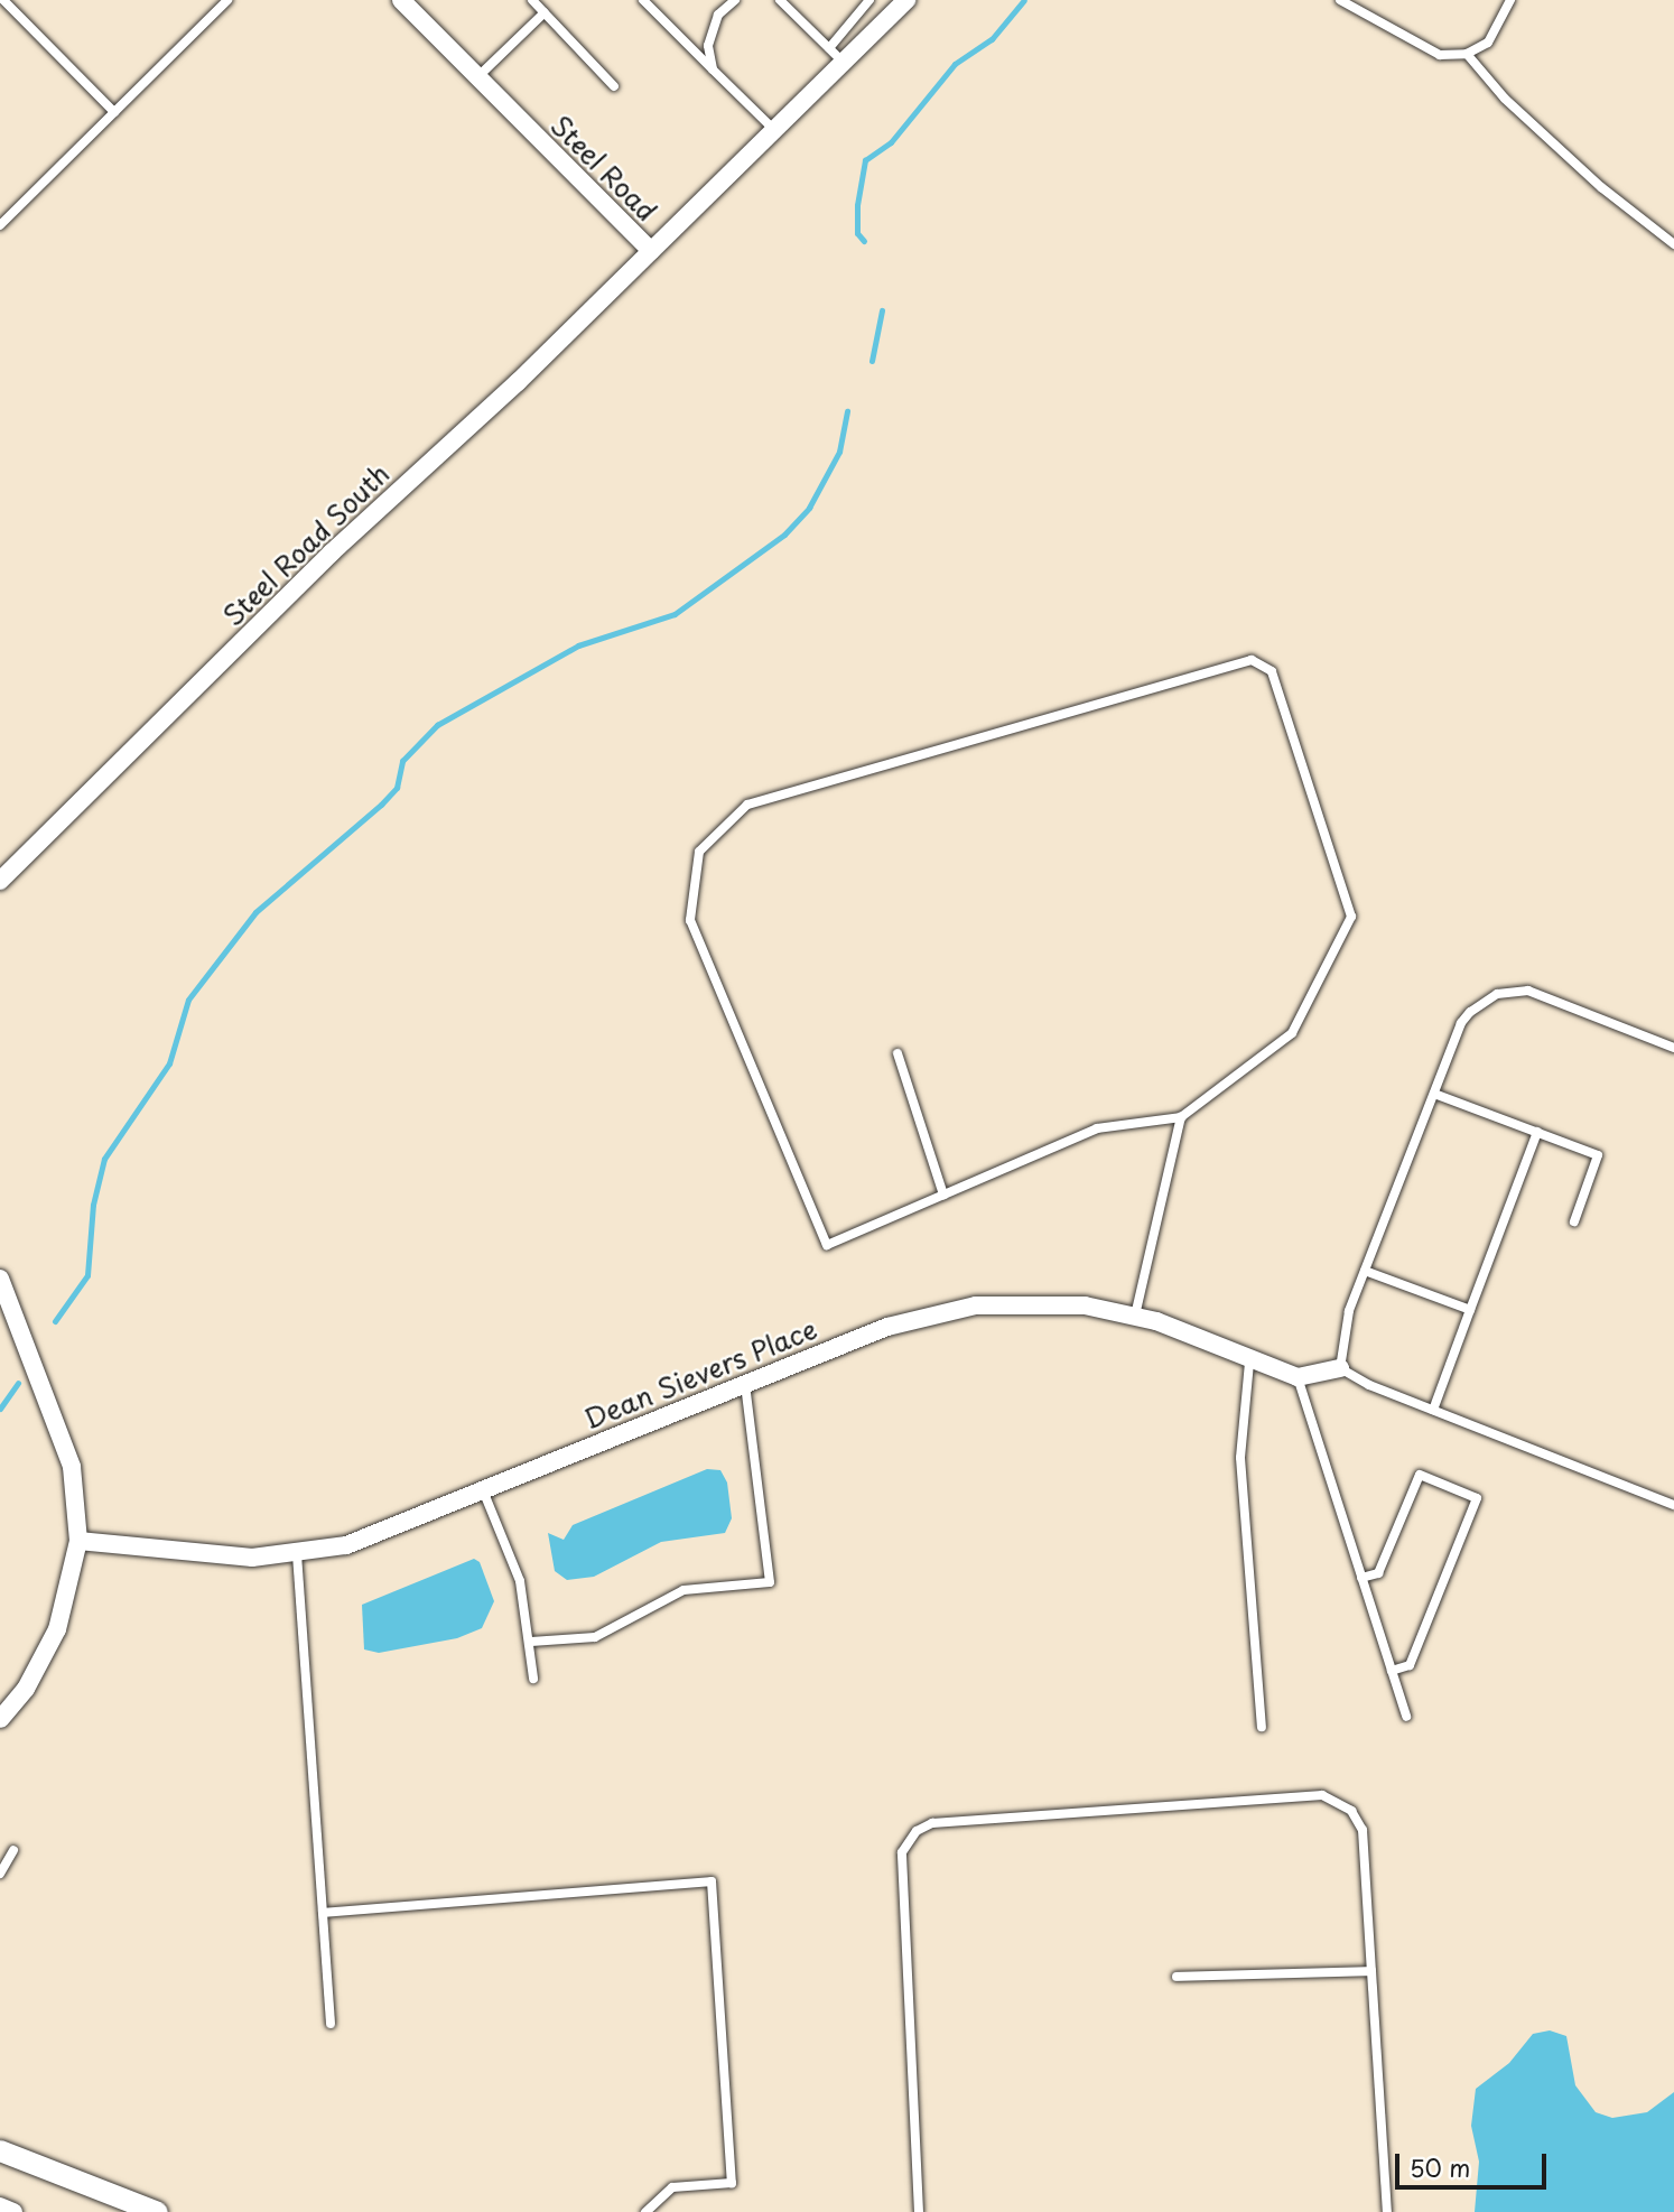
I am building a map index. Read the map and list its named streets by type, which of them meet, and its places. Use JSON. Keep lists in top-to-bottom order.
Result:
{
  "streets": {
    "street": ["Steel Road", "Steel Road South", "Dean Sievers Place"]
  },
  "crossings": [
    ["Steel Road", "Steel Road South"]
  ],
  "scale_bar": "50 m"
}
